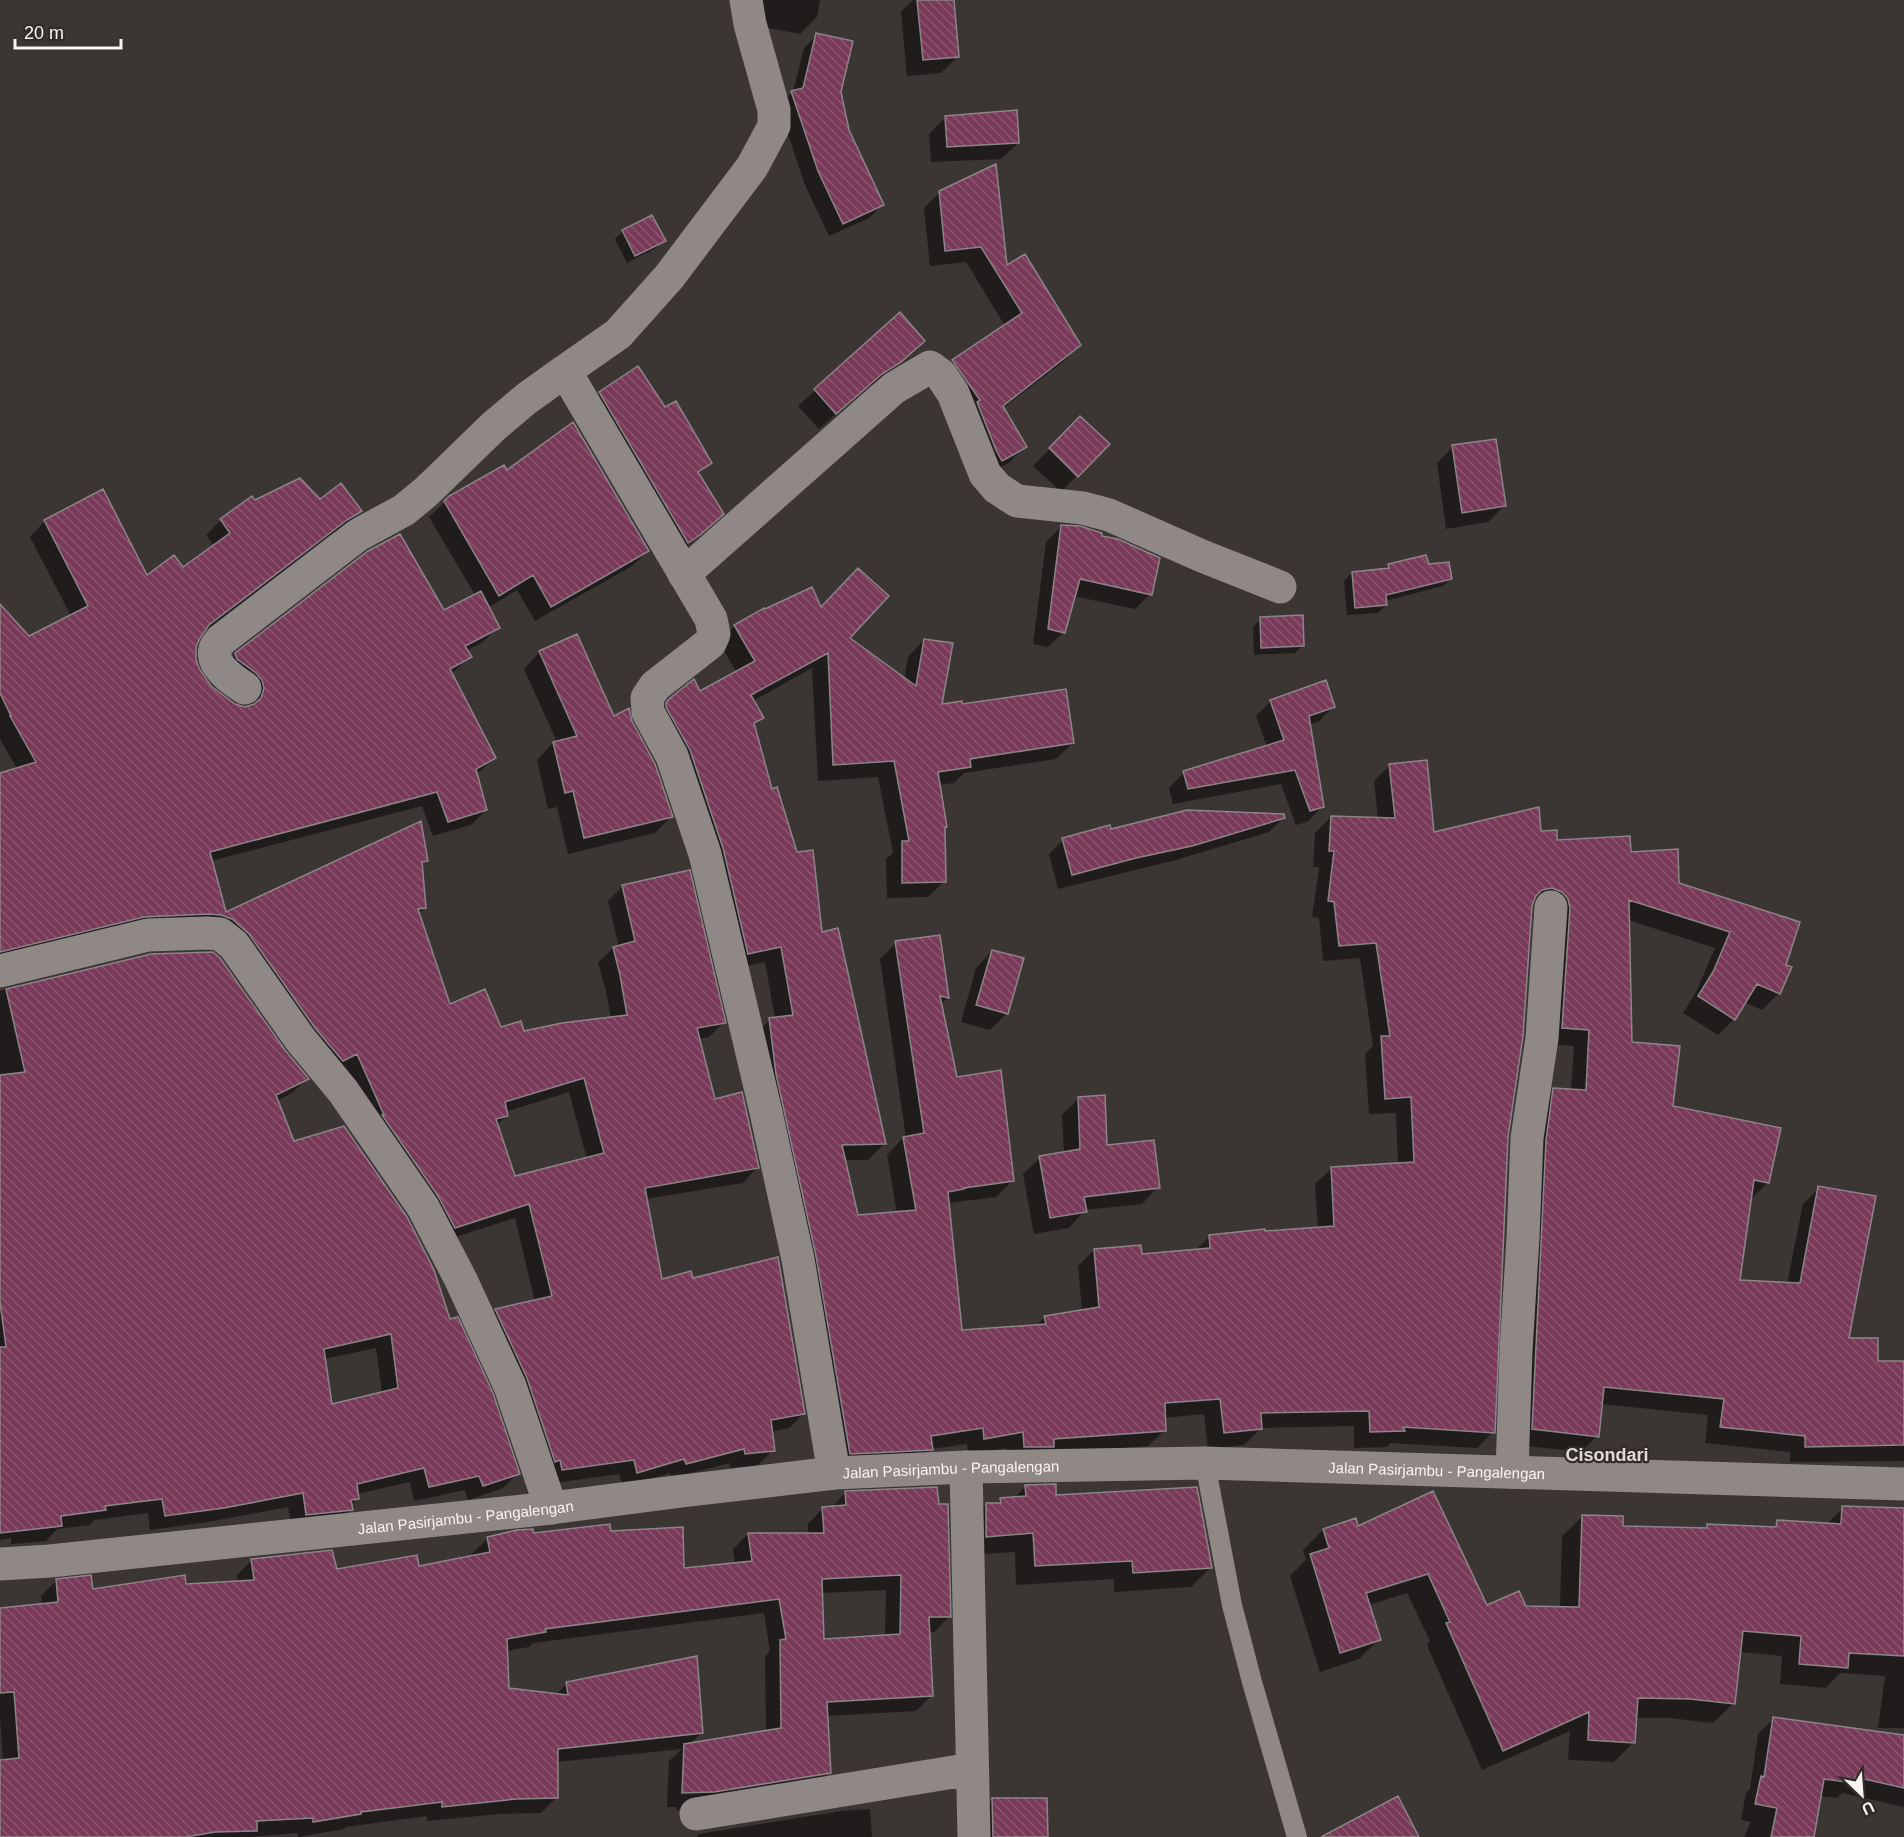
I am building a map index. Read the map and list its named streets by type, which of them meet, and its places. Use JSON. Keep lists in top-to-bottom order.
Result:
{
  "streets": {
    "street": ["Jalan Pasirjambu - Pangalengan"]
  },
  "districts": ["Cisondari"],
  "scale_bar": "20 m",
  "north": "bottom right"
}
